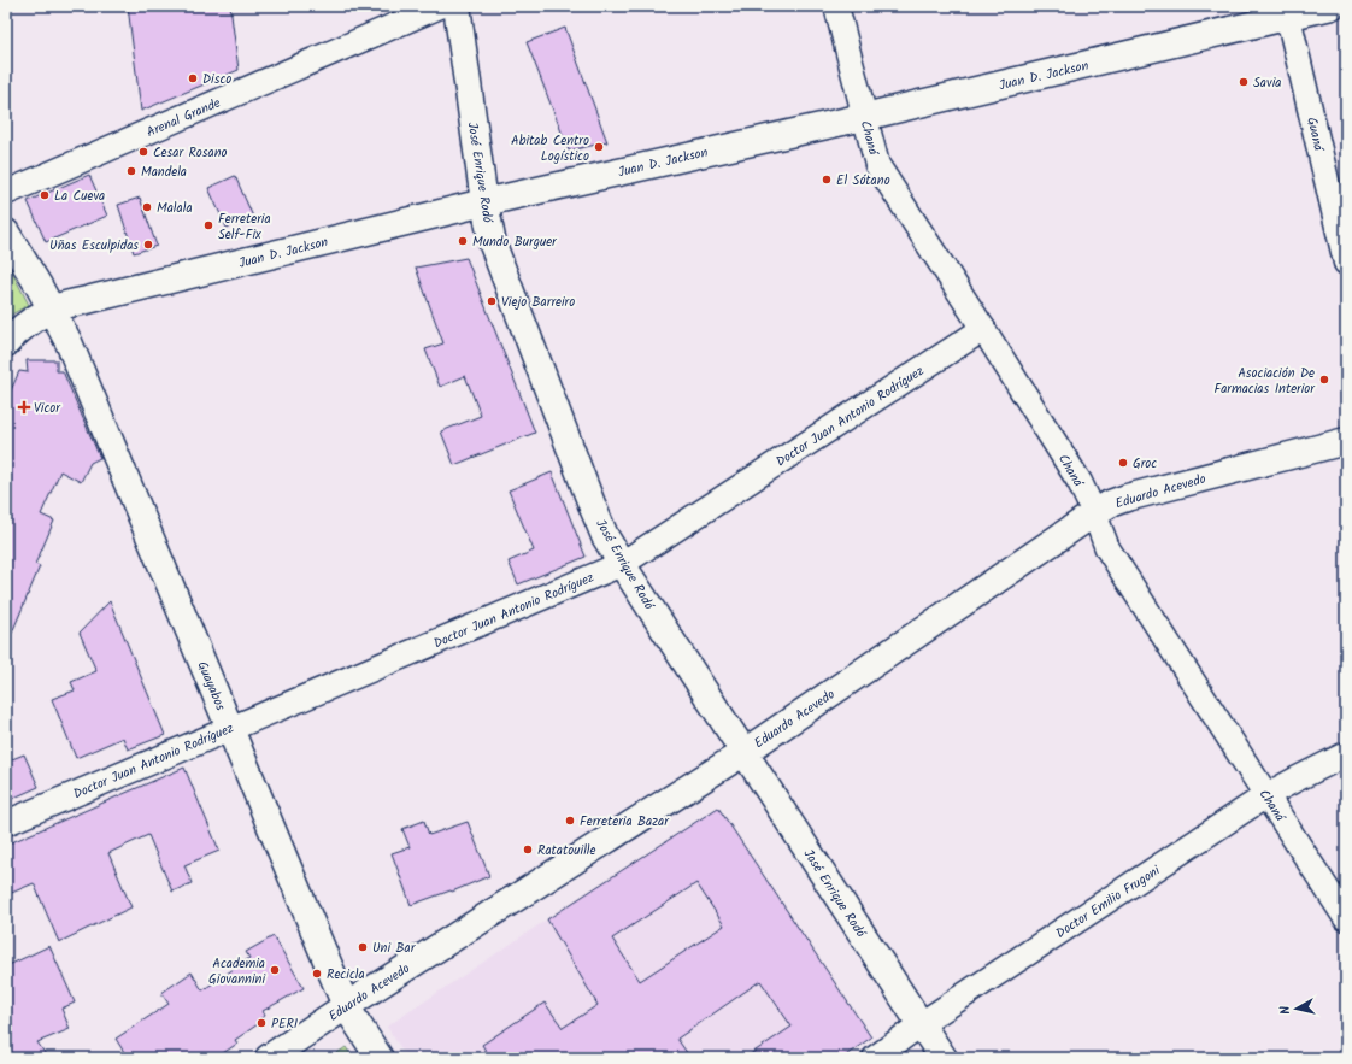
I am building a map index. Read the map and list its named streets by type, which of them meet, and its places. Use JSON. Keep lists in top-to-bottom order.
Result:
{
  "streets": {
    "street": [
      "Juan D. Jackson",
      "Arenal Grande",
      "Guaná",
      "Chaná",
      "José Enrique Rodó",
      "Doctor Juan Antonio Rodríguez",
      "Eduardo Acevedo",
      "Guayabos",
      "Doctor Emilio Frugoni"
    ]
  },
  "crossings": [
    ["Juan D. Jackson", "Guaná"],
    ["Juan D. Jackson", "Chaná"],
    ["Juan D. Jackson", "José Enrique Rodó"],
    ["Juan D. Jackson", "Guayabos"],
    ["Chaná", "Doctor Juan Antonio Rodríguez"],
    ["Chaná", "Eduardo Acevedo"],
    ["Chaná", "Doctor Emilio Frugoni"],
    ["José Enrique Rodó", "Doctor Juan Antonio Rodríguez"],
    ["José Enrique Rodó", "Eduardo Acevedo"],
    ["José Enrique Rodó", "Doctor Emilio Frugoni"],
    ["Doctor Juan Antonio Rodríguez", "Guayabos"],
    ["Eduardo Acevedo", "Guayabos"]
  ],
  "places": {
    "other": [
      "Disco",
      "Savia",
      "Abitab Centro Logístico",
      "Cesar Rosano",
      "Mandela",
      "El Sótano",
      "La Cueva",
      "Malala",
      "Ferreteria Self-Fix",
      "Mundo Burguer",
      "Uñas Esculpidas",
      "Viejo Barreiro",
      "Asociación De Farmacias Interior",
      "Groc",
      "Ferreteria Bazar",
      "Ratatouille",
      "Uni Bar",
      "Academia Giovannini",
      "Recicla",
      "PERI"
    ],
    "health": ["Vicor"]
  },
  "north": "left"
}
